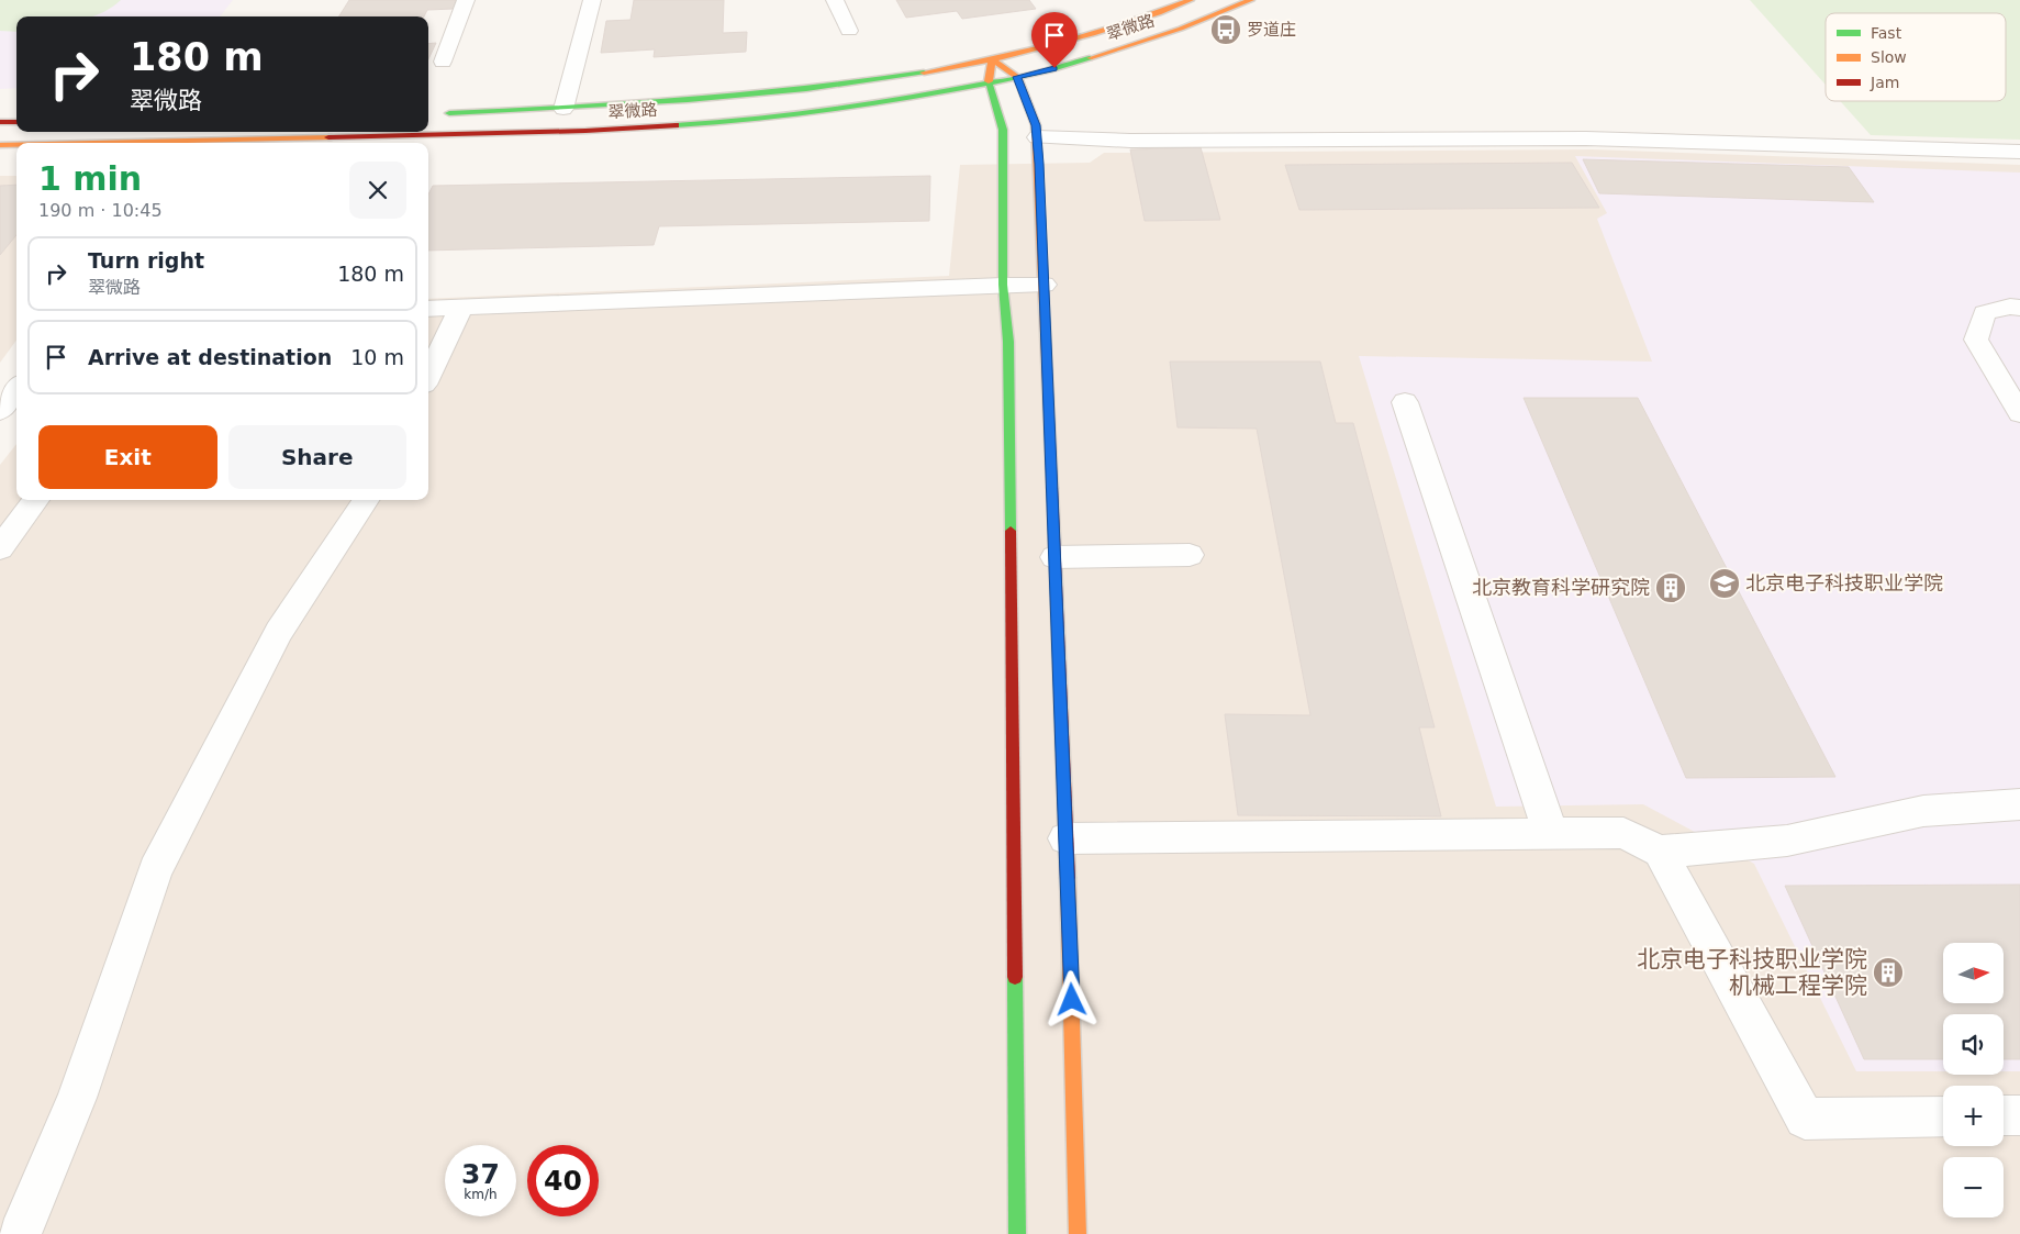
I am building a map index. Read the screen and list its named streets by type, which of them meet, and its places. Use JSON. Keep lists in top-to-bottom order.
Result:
{
  "streets": {
    "street": ["翠微路"]
  },
  "places": {
    "bus stop": ["罗道庄"],
    "school or university": ["北京电子科技职业学院"],
    "building": ["北京教育科学研究院", "北京电子科技职业学院 机械工程学院"]
  },
  "legend": ["Fast", "Slow", "Jam"],
  "north": "right",
  "page": {
    "turn": ["180 m", "翠微路"],
    "heading": ["1 min", "190 m · 10:45"],
    "list": [
      {
        "name": "Turn right",
        "note": "翠微路",
        "value": "180 m"
      },
      {
        "name": "Arrive at destination",
        "value": "10 m"
      }
    ],
    "buttons": ["Exit", "Share"],
    "map_buttons": ["+", "−"],
    "speed": "37 km/h",
    "limit": "40"
  }
}
